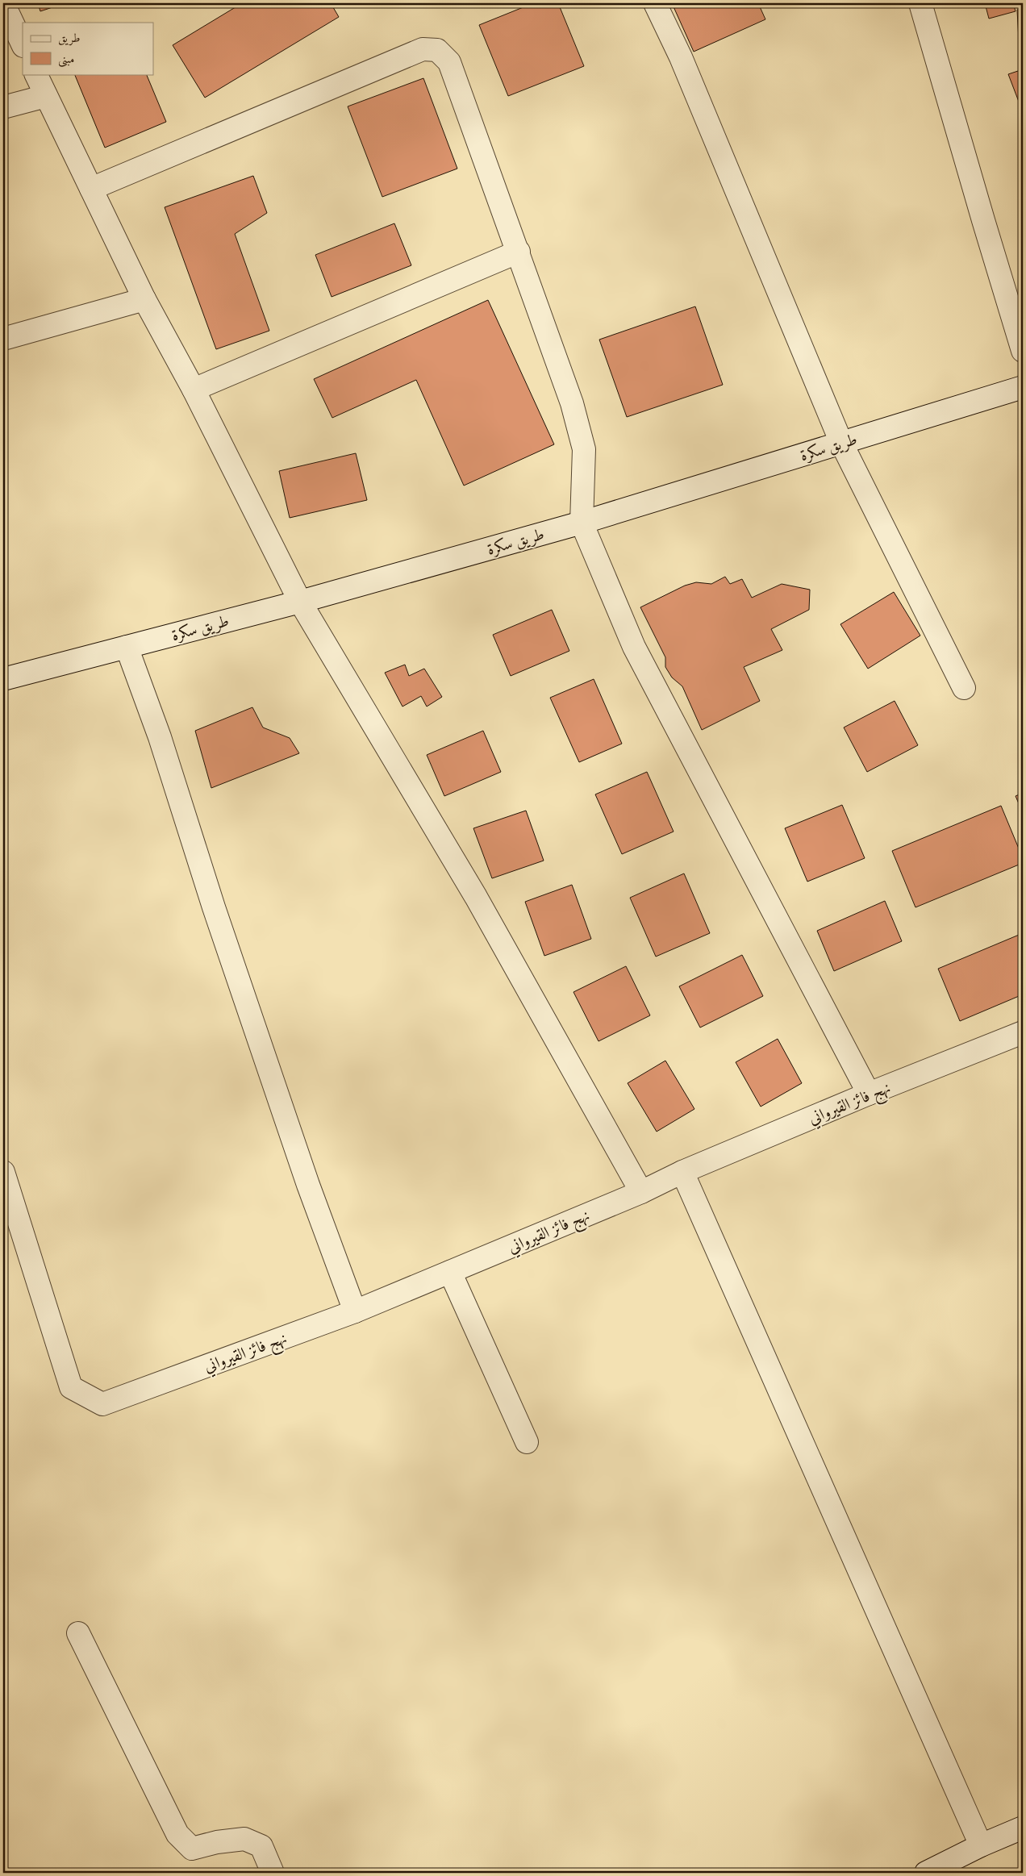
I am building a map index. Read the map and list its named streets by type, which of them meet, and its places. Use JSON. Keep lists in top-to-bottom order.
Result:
{
  "streets": {
    "street": ["طريق سكرة", "نهج فائز القيرواني"]
  },
  "legend": ["طريق", "مبنى"]
}
